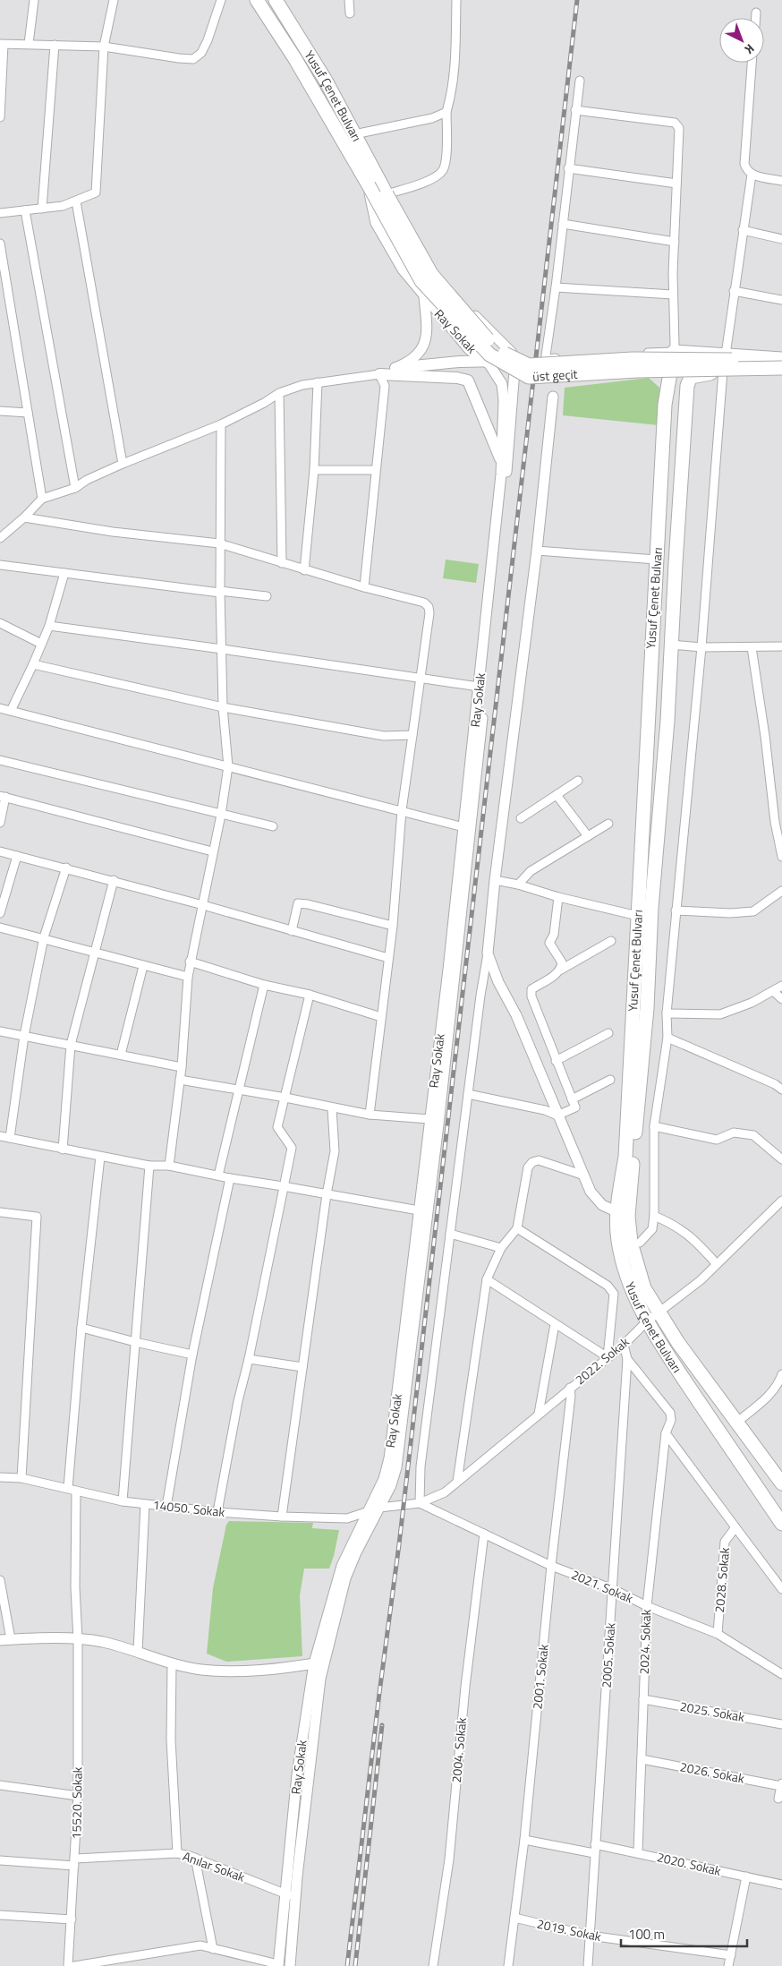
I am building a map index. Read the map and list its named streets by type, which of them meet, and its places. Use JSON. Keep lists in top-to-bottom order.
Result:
{
  "streets": {
    "highway": ["Yusuf Çenet Bulvarı", "üst geçit"],
    "street": [
      "Ray Sokak",
      "2022. Sokak",
      "14050. Sokak",
      "2028. Sokak",
      "2021. Sokak",
      "2024. Sokak",
      "2005. Sokak",
      "2001. Sokak",
      "2025. Sokak",
      "2004. Sokak",
      "2026. Sokak",
      "15520. Sokak",
      "2020. Sokak",
      "Anılar Sokak",
      "2019. Sokak"
    ]
  },
  "crossings": [
    ["Yusuf Çenet Bulvarı", "Ray Sokak"],
    ["Yusuf Çenet Bulvarı", "üst geçit"],
    ["Yusuf Çenet Bulvarı", "2022. Sokak"],
    ["Ray Sokak", "üst geçit"],
    ["Ray Sokak", "14050. Sokak"],
    ["Ray Sokak", "Anılar Sokak"],
    ["2022. Sokak", "14050. Sokak"],
    ["2022. Sokak", "2021. Sokak"],
    ["2022. Sokak", "2005. Sokak"],
    ["2022. Sokak", "2001. Sokak"],
    ["14050. Sokak", "2021. Sokak"],
    ["14050. Sokak", "15520. Sokak"],
    ["2028. Sokak", "2021. Sokak"],
    ["2021. Sokak", "2024. Sokak"],
    ["2021. Sokak", "2005. Sokak"],
    ["2021. Sokak", "2001. Sokak"],
    ["2021. Sokak", "2004. Sokak"],
    ["2024. Sokak", "2005. Sokak"],
    ["2024. Sokak", "2025. Sokak"],
    ["2024. Sokak", "2026. Sokak"],
    ["2024. Sokak", "2020. Sokak"],
    ["2005. Sokak", "2020. Sokak"],
    ["2005. Sokak", "2019. Sokak"],
    ["2001. Sokak", "2020. Sokak"],
    ["2001. Sokak", "2019. Sokak"],
    ["15520. Sokak", "Anılar Sokak"]
  ],
  "scale_bar": "100 m",
  "north": "bottom right"
}
